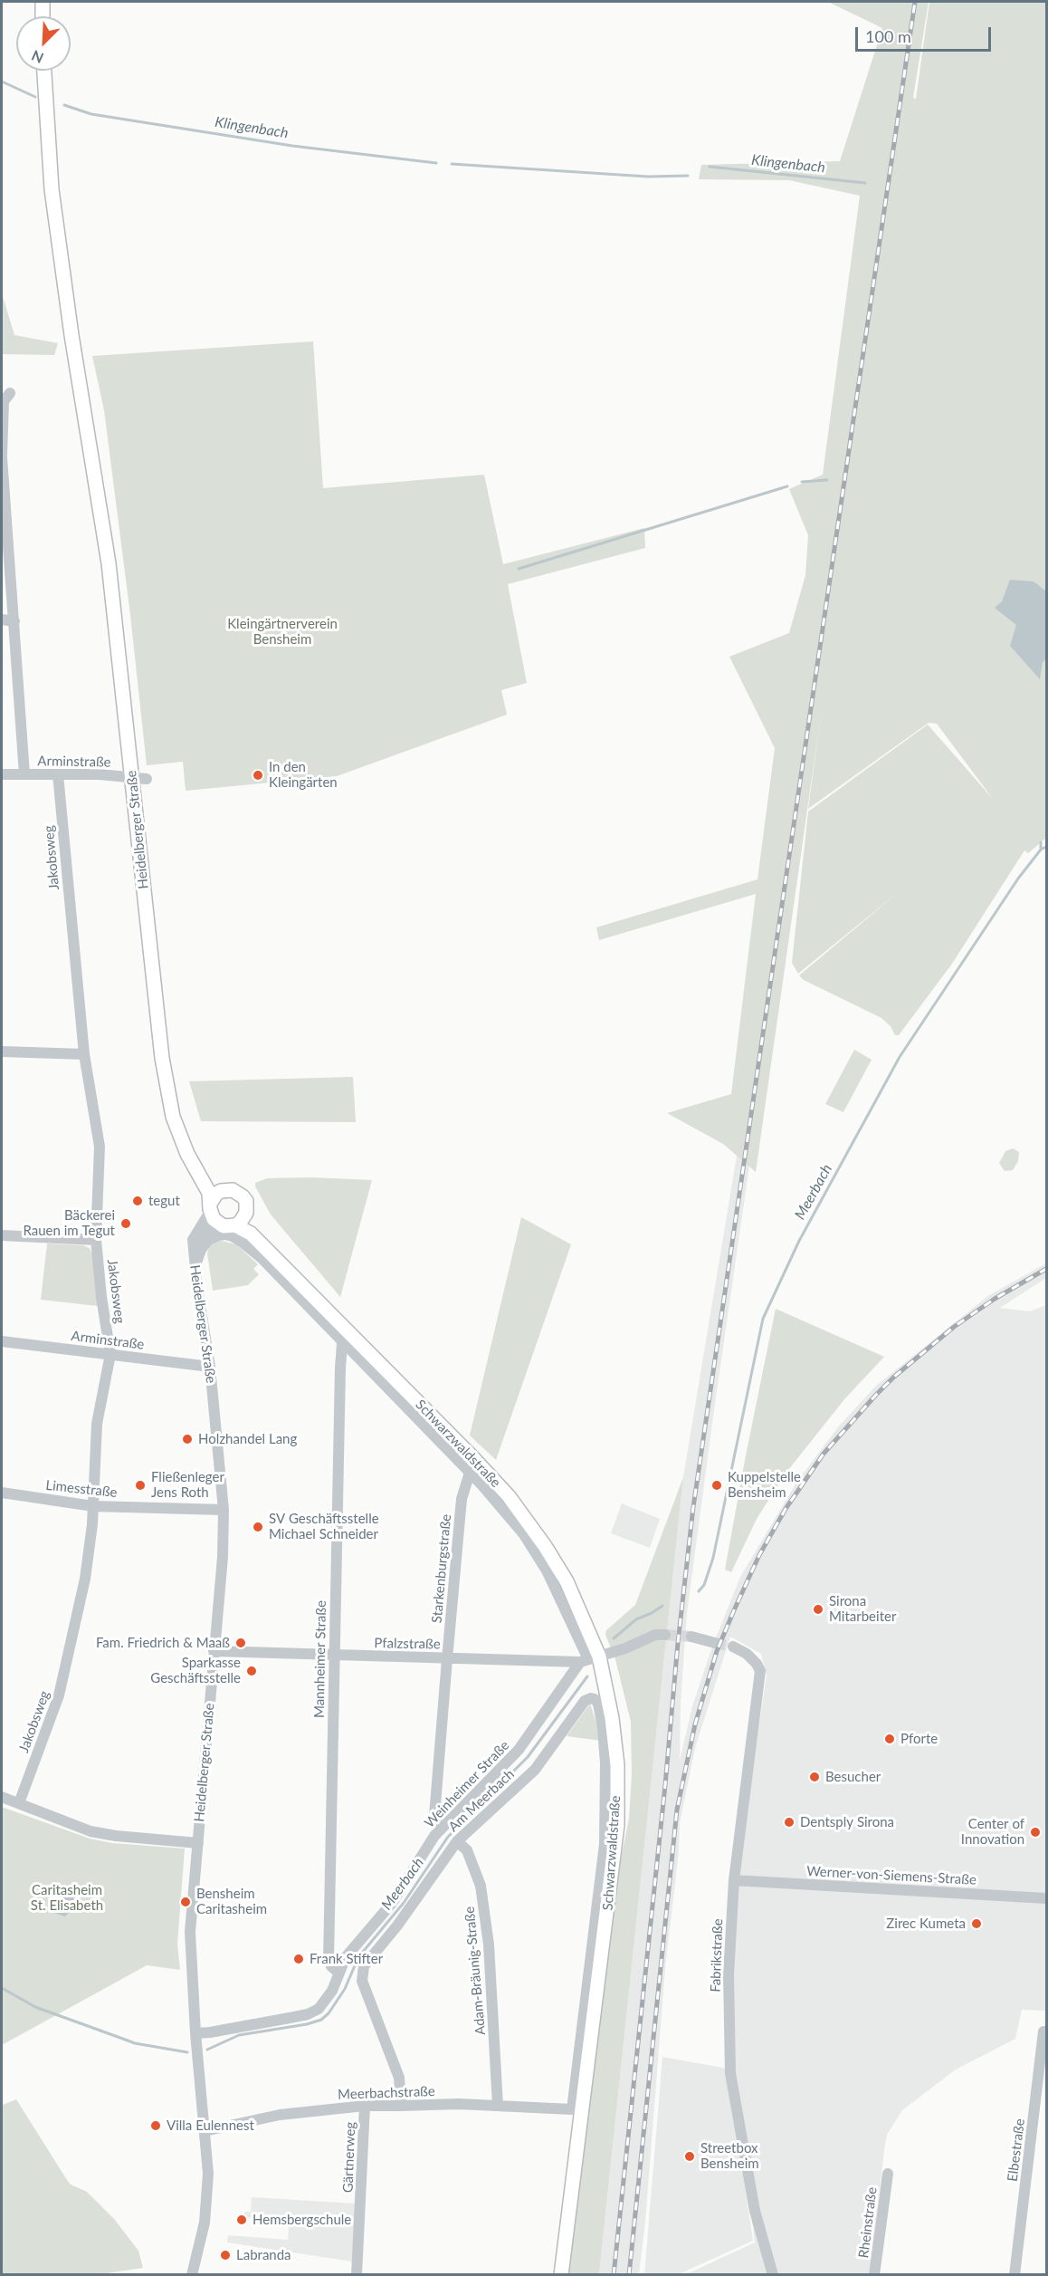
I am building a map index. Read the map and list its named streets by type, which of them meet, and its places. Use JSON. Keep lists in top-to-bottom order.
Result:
{
  "streets": {
    "main road": ["Heidelberger Straße", "Schwarzwaldstraße"],
    "street": [
      "Arminstraße",
      "Jakobsweg",
      "Limesstraße",
      "Starkenburgstraße",
      "Pfalzstraße",
      "Mannheimer Straße",
      "Weinheimer Straße",
      "Am Meerbach",
      "Werner-von-Siemens-Straße",
      "Fabrikstraße",
      "Adam-Bräunig-Straße",
      "Meerbachstraße",
      "Elbestraße",
      "Gärtnerweg",
      "Rheinstraße"
    ]
  },
  "crossings": [
    ["Arminstraße", "Heidelberger Straße"],
    ["Arminstraße", "Jakobsweg"],
    ["Heidelberger Straße", "Schwarzwaldstraße"],
    ["Heidelberger Straße", "Limesstraße"],
    ["Heidelberger Straße", "Pfalzstraße"],
    ["Heidelberger Straße", "Weinheimer Straße"],
    ["Heidelberger Straße", "Meerbachstraße"],
    ["Jakobsweg", "Limesstraße"],
    ["Schwarzwaldstraße", "Starkenburgstraße"],
    ["Schwarzwaldstraße", "Pfalzstraße"],
    ["Schwarzwaldstraße", "Mannheimer Straße"],
    ["Schwarzwaldstraße", "Weinheimer Straße"],
    ["Schwarzwaldstraße", "Am Meerbach"],
    ["Schwarzwaldstraße", "Meerbachstraße"],
    ["Starkenburgstraße", "Pfalzstraße"],
    ["Starkenburgstraße", "Weinheimer Straße"],
    ["Pfalzstraße", "Mannheimer Straße"],
    ["Pfalzstraße", "Weinheimer Straße"],
    ["Mannheimer Straße", "Weinheimer Straße"],
    ["Am Meerbach", "Adam-Bräunig-Straße"],
    ["Am Meerbach", "Meerbachstraße"],
    ["Werner-von-Siemens-Straße", "Fabrikstraße"],
    ["Adam-Bräunig-Straße", "Meerbachstraße"],
    ["Meerbachstraße", "Gärtnerweg"]
  ],
  "water": ["Klingenbach", "Meerbach"],
  "parks": ["Kleingärtnerverein Bensheim", "Caritasheim St. Elisabeth"],
  "places": [
    "In den Kleingärten",
    "tegut",
    "Bäckerei Rauen im Tegut",
    "Holzhandel Lang",
    "Fließenleger Jens Roth",
    "Kuppelstelle Bensheim",
    "SV Geschäftsstelle Michael Schneider",
    "Sirona Mitarbeiter",
    "Fam. Friedrich & Maaß",
    "Sparkasse Geschäftsstelle",
    "Pforte",
    "Besucher",
    "Dentsply Sirona",
    "Center of Innovation",
    "Bensheim Caritasheim",
    "Zirec Kumeta",
    "Frank Stifter",
    "Villa Eulennest",
    "Streetbox Bensheim",
    "Hemsbergschule",
    "Labranda"
  ],
  "scale_bar": "100 m",
  "north": "bottom left"
}
